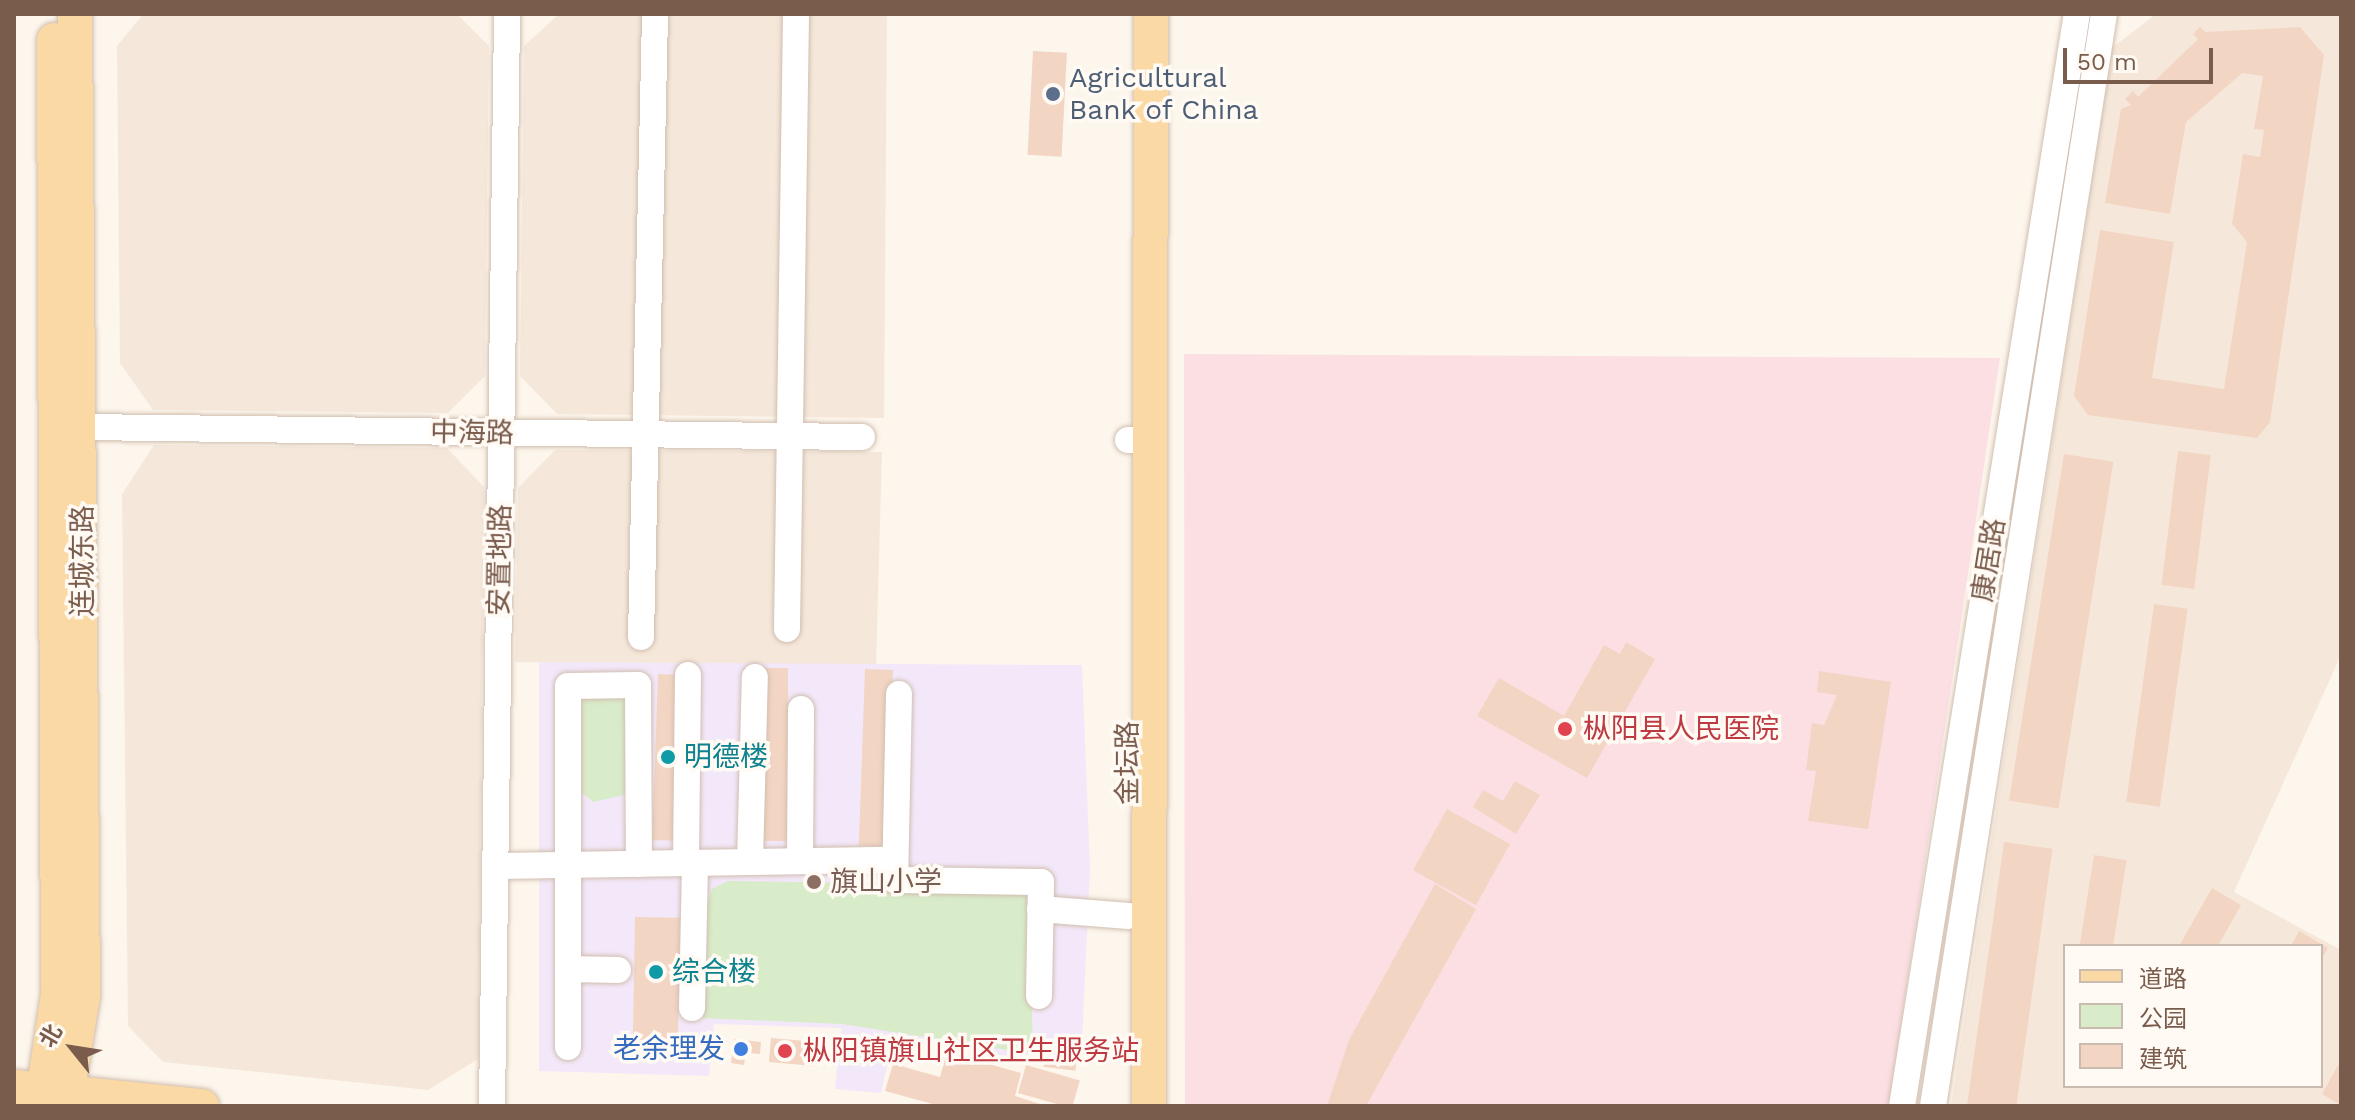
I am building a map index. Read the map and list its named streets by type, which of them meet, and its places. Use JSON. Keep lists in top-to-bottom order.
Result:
{
  "streets": {
    "main road": ["连城东路", "金坛路"],
    "street": ["中海路", "安置地路", "康居路"]
  },
  "crossings": [
    ["中海路", "安置地路"],
    ["中海路", "连城东路"]
  ],
  "places": [
    "Agricultural Bank of China",
    "枞阳县人民医院",
    "明德楼",
    "旗山小学",
    "综合楼",
    "老余理发",
    "枞阳镇旗山社区卫生服务站"
  ],
  "legend": ["道路", "公园", "建筑"],
  "scale_bar": "50 m",
  "north": "top left"
}
